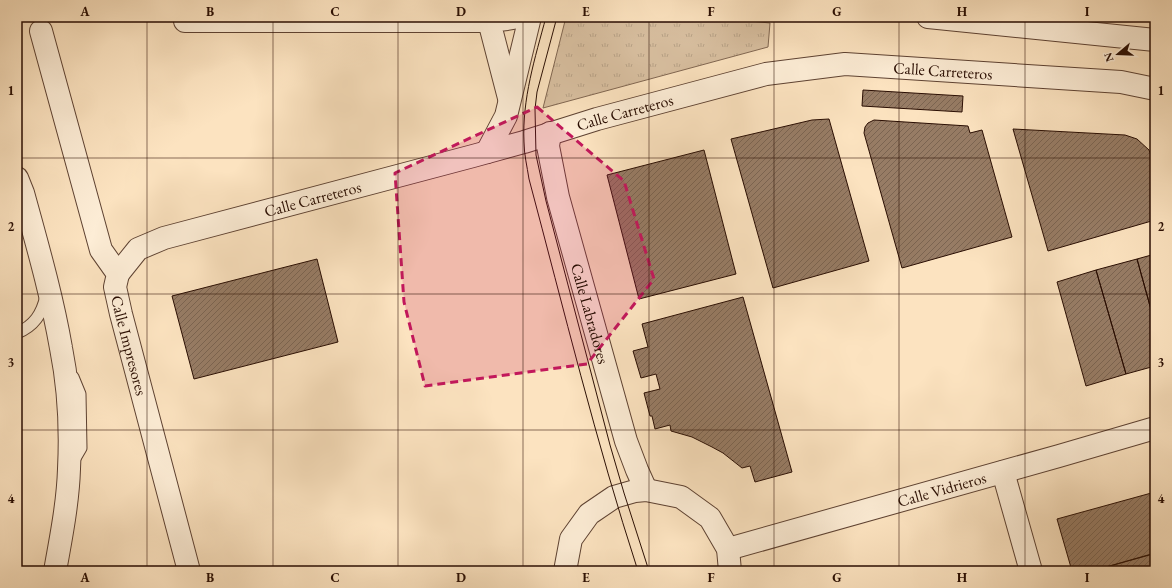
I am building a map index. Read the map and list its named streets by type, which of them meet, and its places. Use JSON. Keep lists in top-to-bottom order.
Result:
{
  "streets": {
    "street": [
      "Calle Carreteros",
      "Calle Labradores",
      "Calle Impresores",
      "Calle Vidrieros"
    ]
  },
  "crossings": [
    ["Calle Carreteros", "Calle Labradores"],
    ["Calle Carreteros", "Calle Impresores"]
  ],
  "north": "left",
  "grid": {
    "columns": [
      "A",
      "B",
      "C",
      "D",
      "E",
      "F",
      "G",
      "H",
      "I"
    ],
    "rows": [
      "1",
      "2",
      "3",
      "4"
    ]
  }
}
